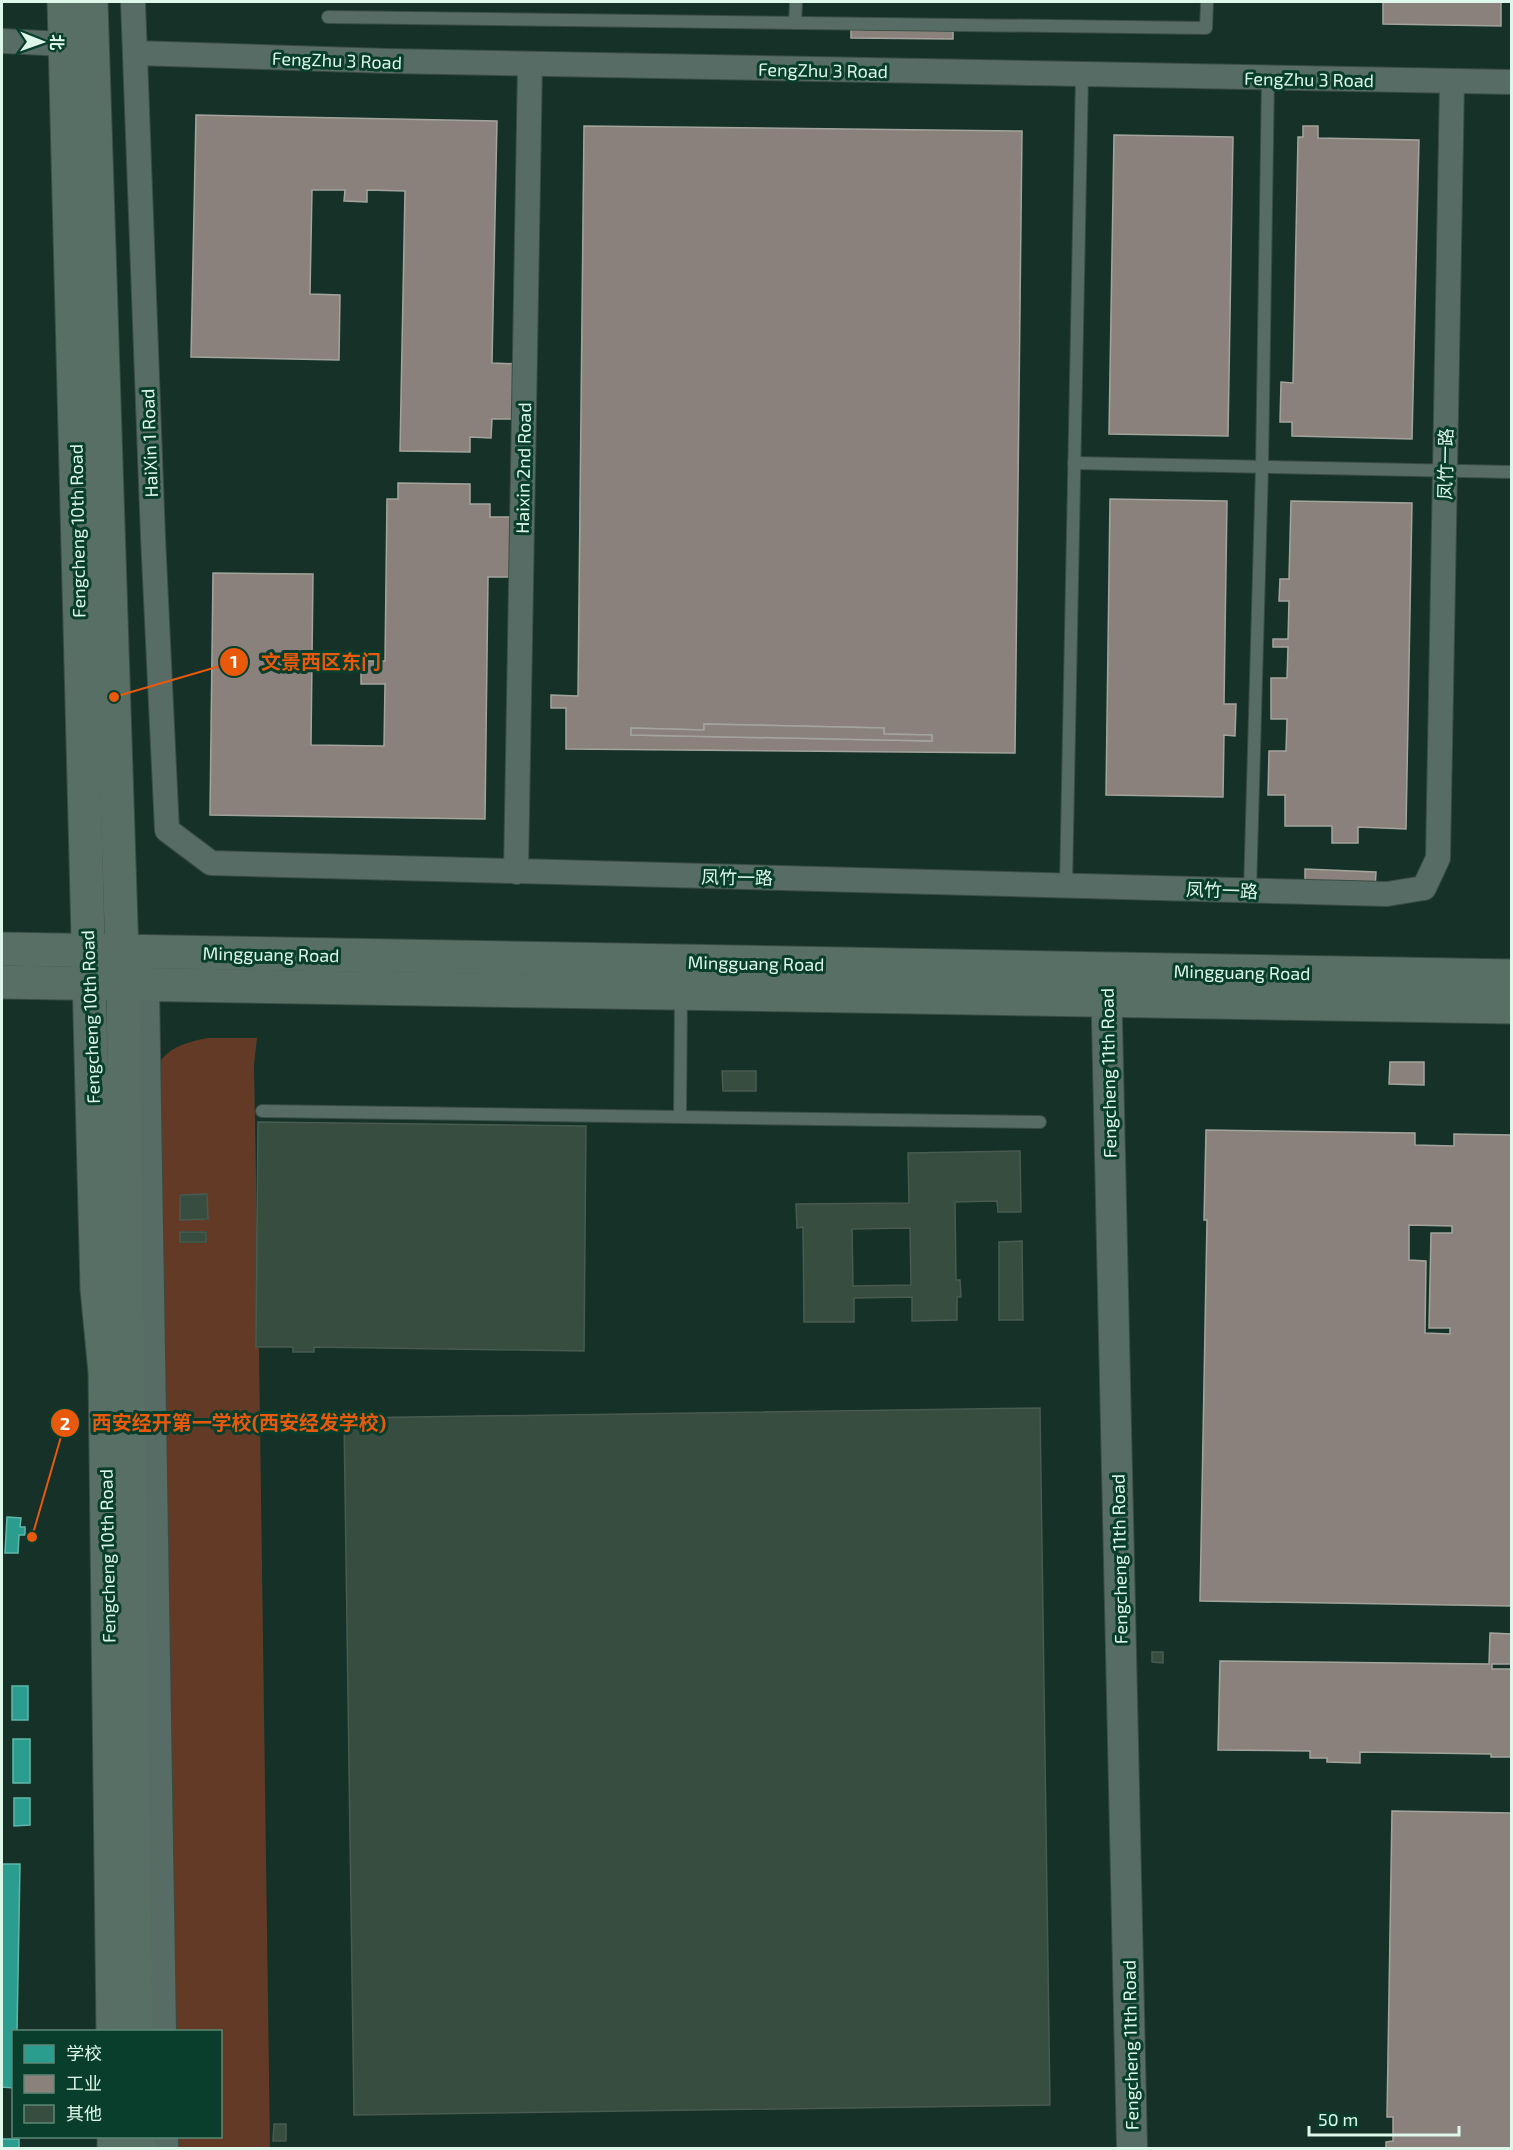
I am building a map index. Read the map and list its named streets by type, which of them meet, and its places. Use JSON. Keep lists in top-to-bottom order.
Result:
{
  "streets": {
    "main road": ["Fengcheng 10th Road", "Mingguang Road"],
    "street": [
      "FengZhu 3 Road",
      "HaiXin 1 Road",
      "凤竹一路",
      "Haixin 2nd Road",
      "Fengcheng 11th Road"
    ]
  },
  "crossings": [
    ["FengZhu 3 Road", "HaiXin 1 Road"],
    ["FengZhu 3 Road", "凤竹一路"],
    ["FengZhu 3 Road", "Haixin 2nd Road"],
    ["HaiXin 1 Road", "凤竹一路"],
    ["凤竹一路", "Haixin 2nd Road"],
    ["Fengcheng 10th Road", "Mingguang Road"],
    ["Mingguang Road", "Fengcheng 11th Road"]
  ],
  "places": ["文景西区东门", "西安经开第一学校(西安经发学校)"],
  "legend": ["学校", "工业", "其他"],
  "scale_bar": "50 m",
  "north": "right"
}
